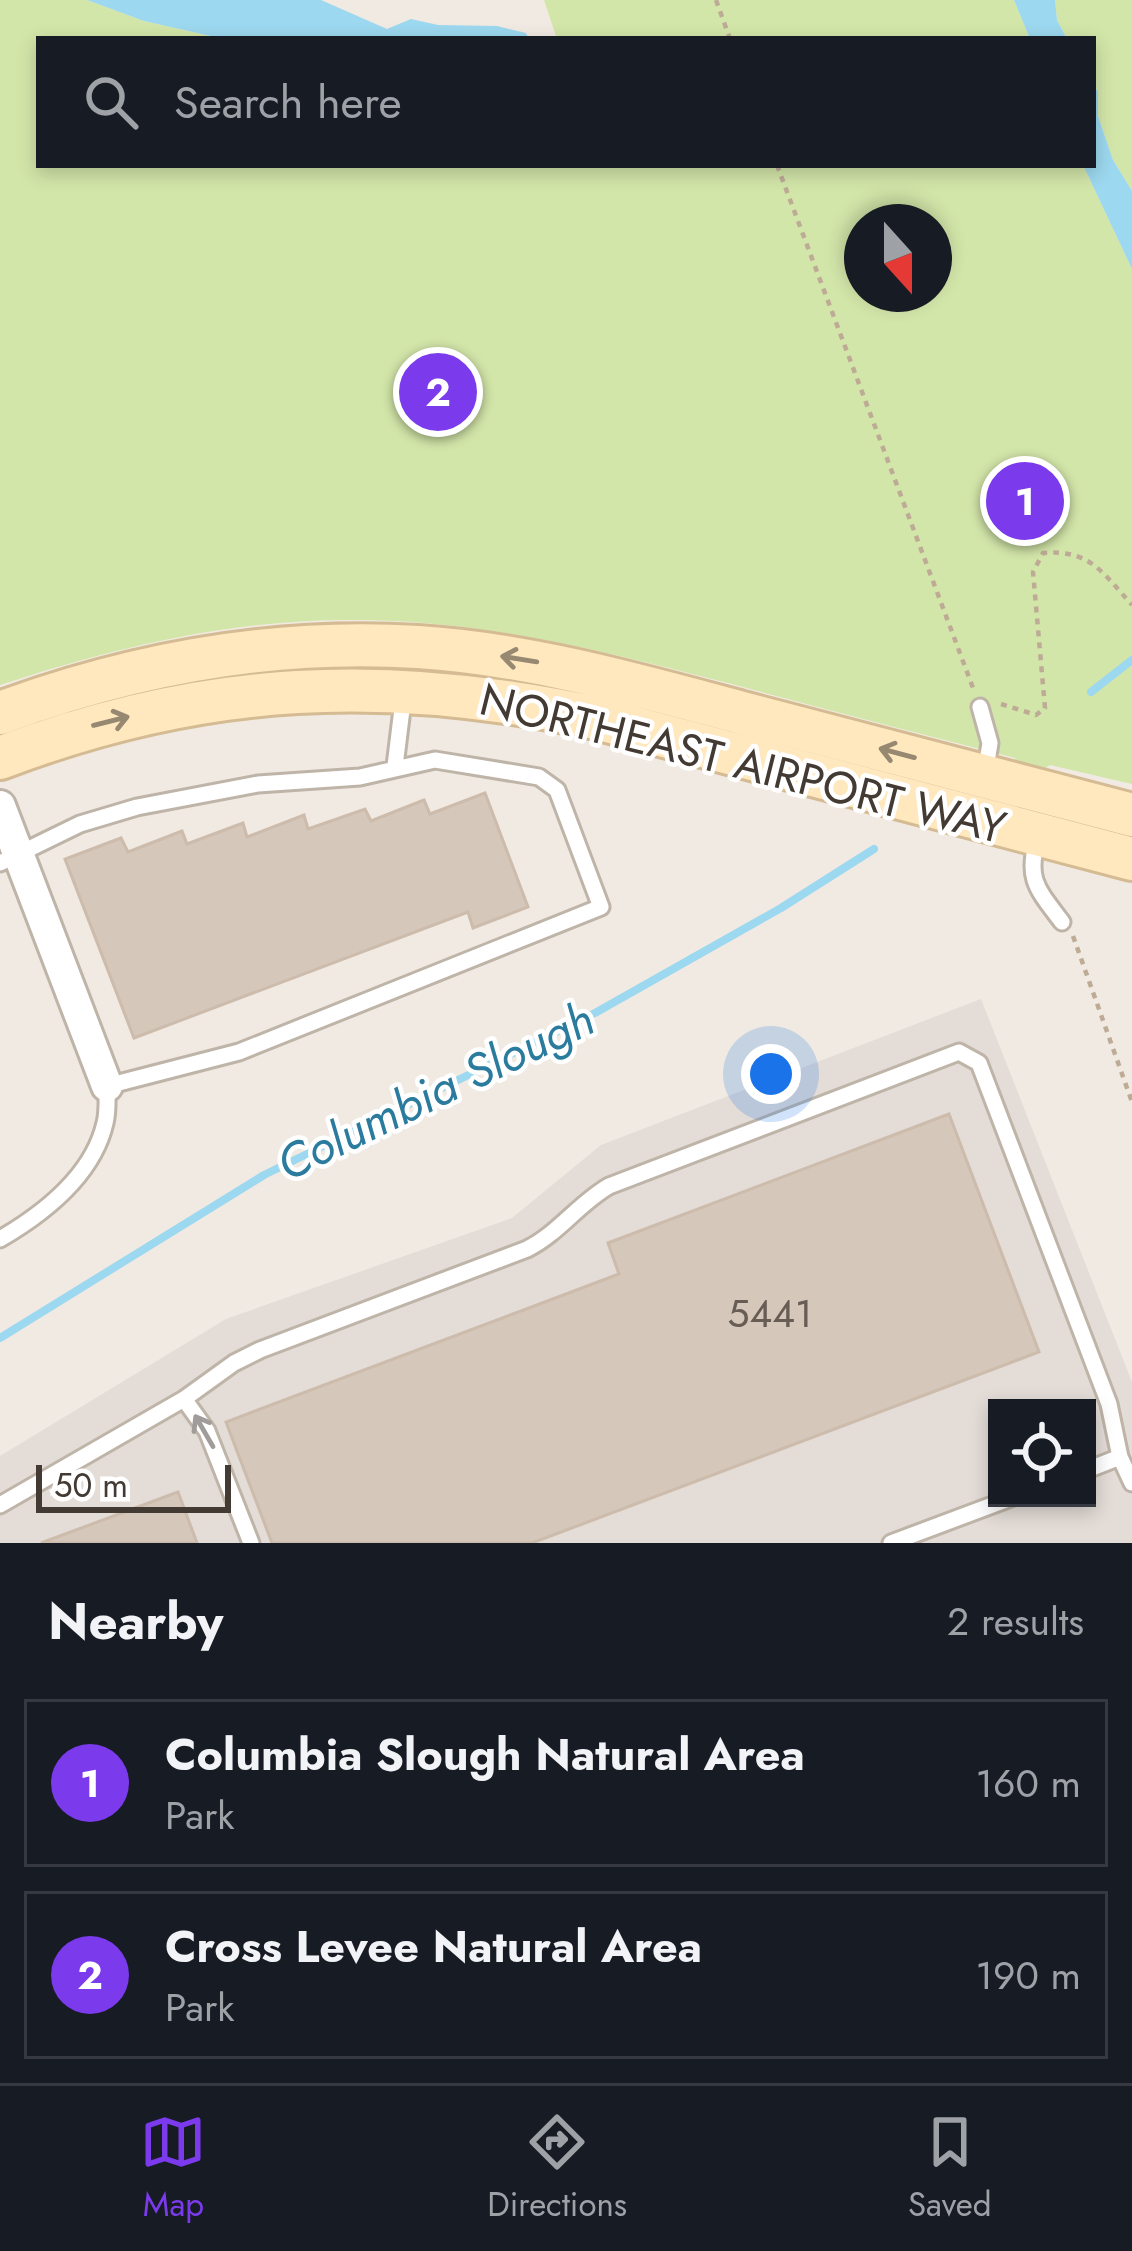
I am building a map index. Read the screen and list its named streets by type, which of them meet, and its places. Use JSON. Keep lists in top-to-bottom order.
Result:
{
  "streets": {
    "main road": ["NORTHEAST AIRPORT WAY"]
  },
  "water": ["Columbia Slough"],
  "house_numbers": ["5441"],
  "scale_bar": "50 m",
  "north": "bottom",
  "page": {
    "search": "Search here",
    "pins": ["2", "1"],
    "scale": "50 m",
    "heading": ["Nearby", "2 results"],
    "list": [
      {
        "mark": "1",
        "name": "Columbia Slough Natural Area",
        "note": "Park",
        "value": "160 m"
      },
      {
        "mark": "2",
        "name": "Cross Levee Natural Area",
        "note": "Park",
        "value": "190 m"
      }
    ],
    "nav": ["Map", "Directions", "Saved"]
  }
}
